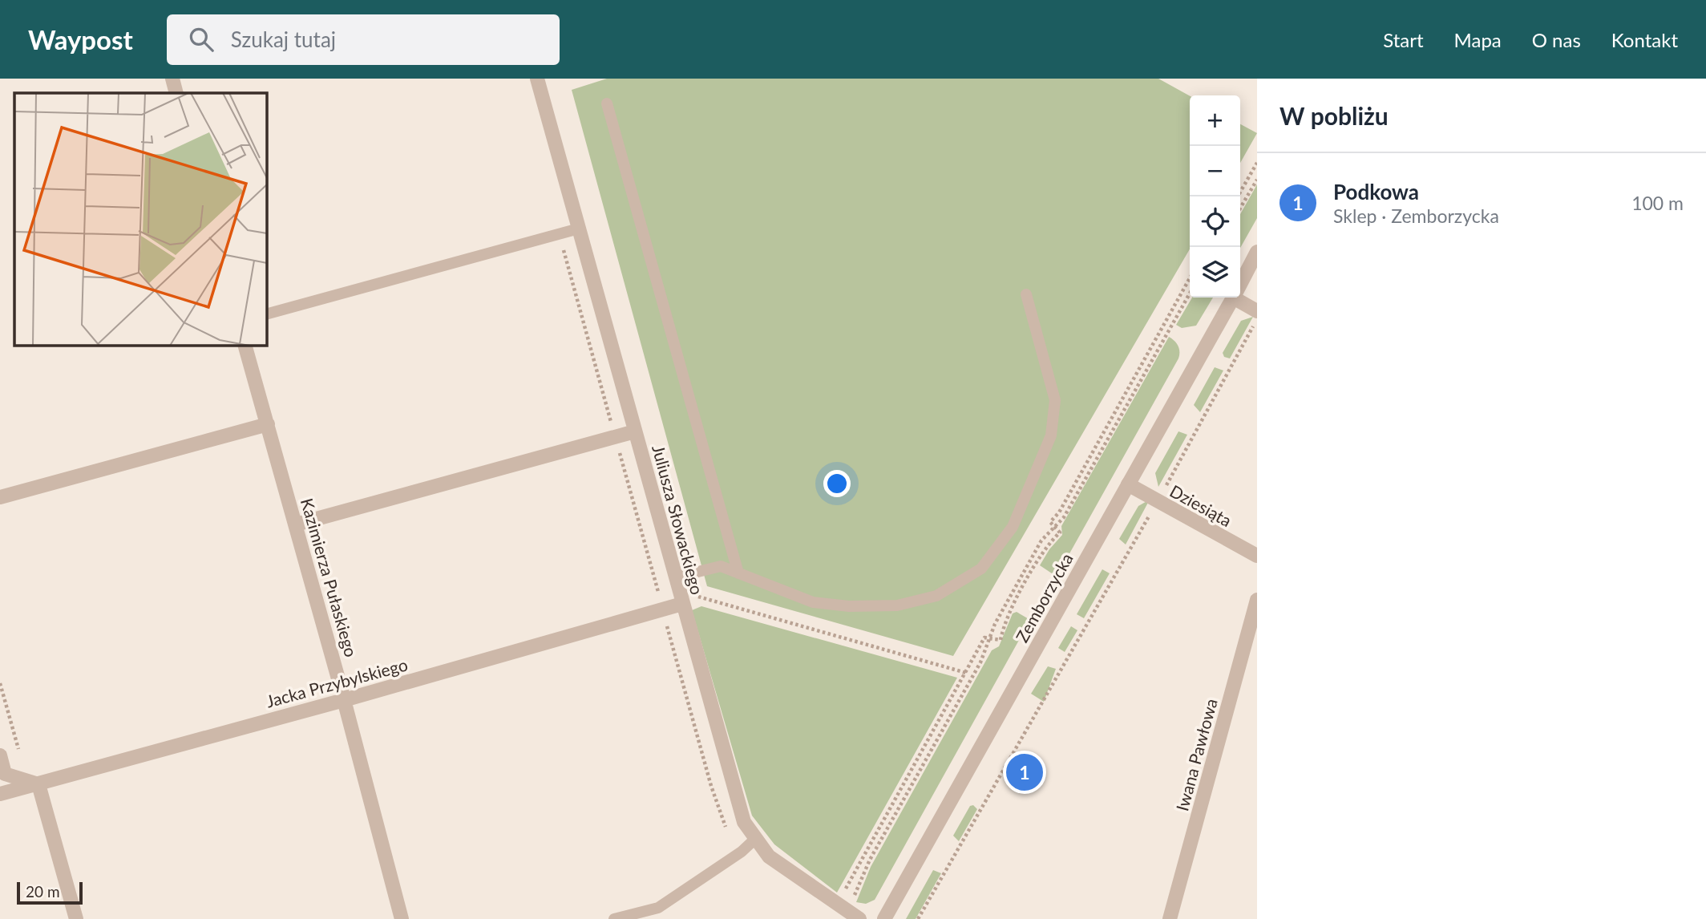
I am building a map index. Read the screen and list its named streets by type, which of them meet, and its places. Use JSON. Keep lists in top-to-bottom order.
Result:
{
  "streets": {
    "street": [
      "Dziesiąta",
      "Juliusza Słowackiego",
      "Kazimierza Pułaskiego",
      "Zemborzycka",
      "Jacka Przybylskiego",
      "Iwana Pawłowa"
    ]
  },
  "crossings": [
    ["Dziesiąta", "Zemborzycka"],
    ["Juliusza Słowackiego", "Jacka Przybylskiego"],
    ["Kazimierza Pułaskiego", "Jacka Przybylskiego"]
  ],
  "scale_bar": "20 m",
  "page": {
    "header": "Waypost",
    "search": "Szukaj tutaj",
    "nav": [
      "Start",
      "Mapa",
      "O nas",
      "Kontakt"
    ],
    "heading": "W pobliżu",
    "map_buttons": ["+", "−"],
    "list": [
      {
        "mark": "1",
        "name": "Podkowa",
        "note": "Sklep · Zemborzycka",
        "value": "100 m"
      }
    ],
    "pins": "1",
    "scale": "20 m"
  }
}
